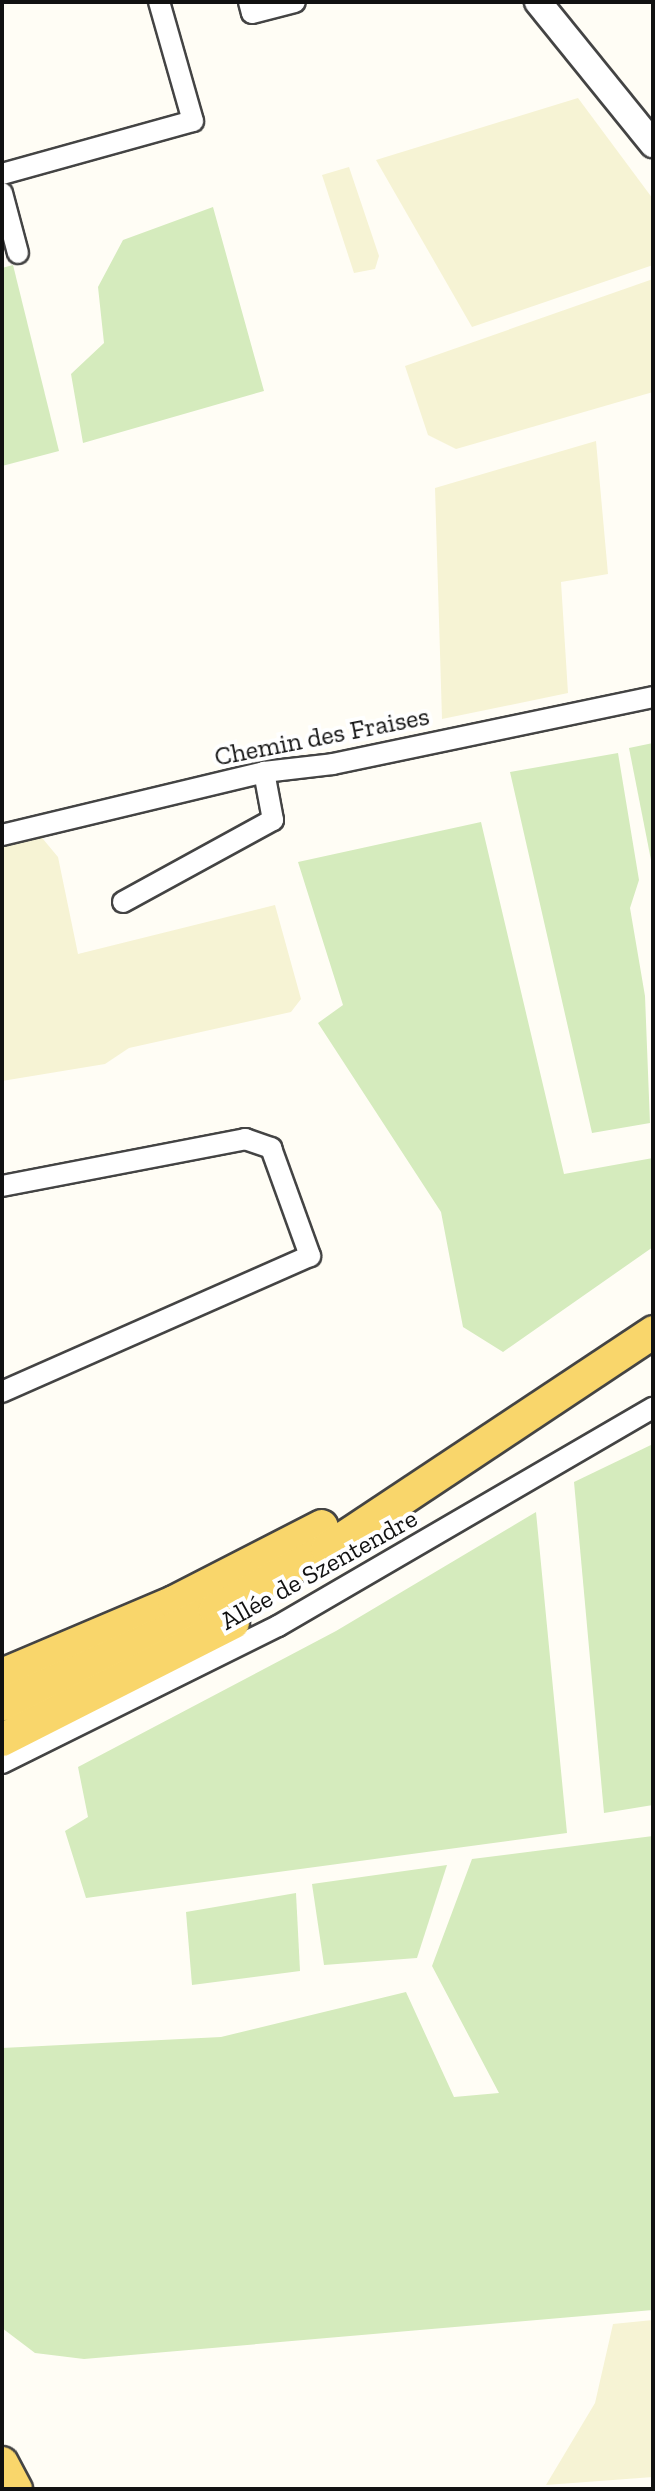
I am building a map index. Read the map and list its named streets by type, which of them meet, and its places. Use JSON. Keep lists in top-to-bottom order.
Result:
{
  "streets": {
    "street": ["Chemin des Fraises", "Allée de Szentendre"]
  }
}
